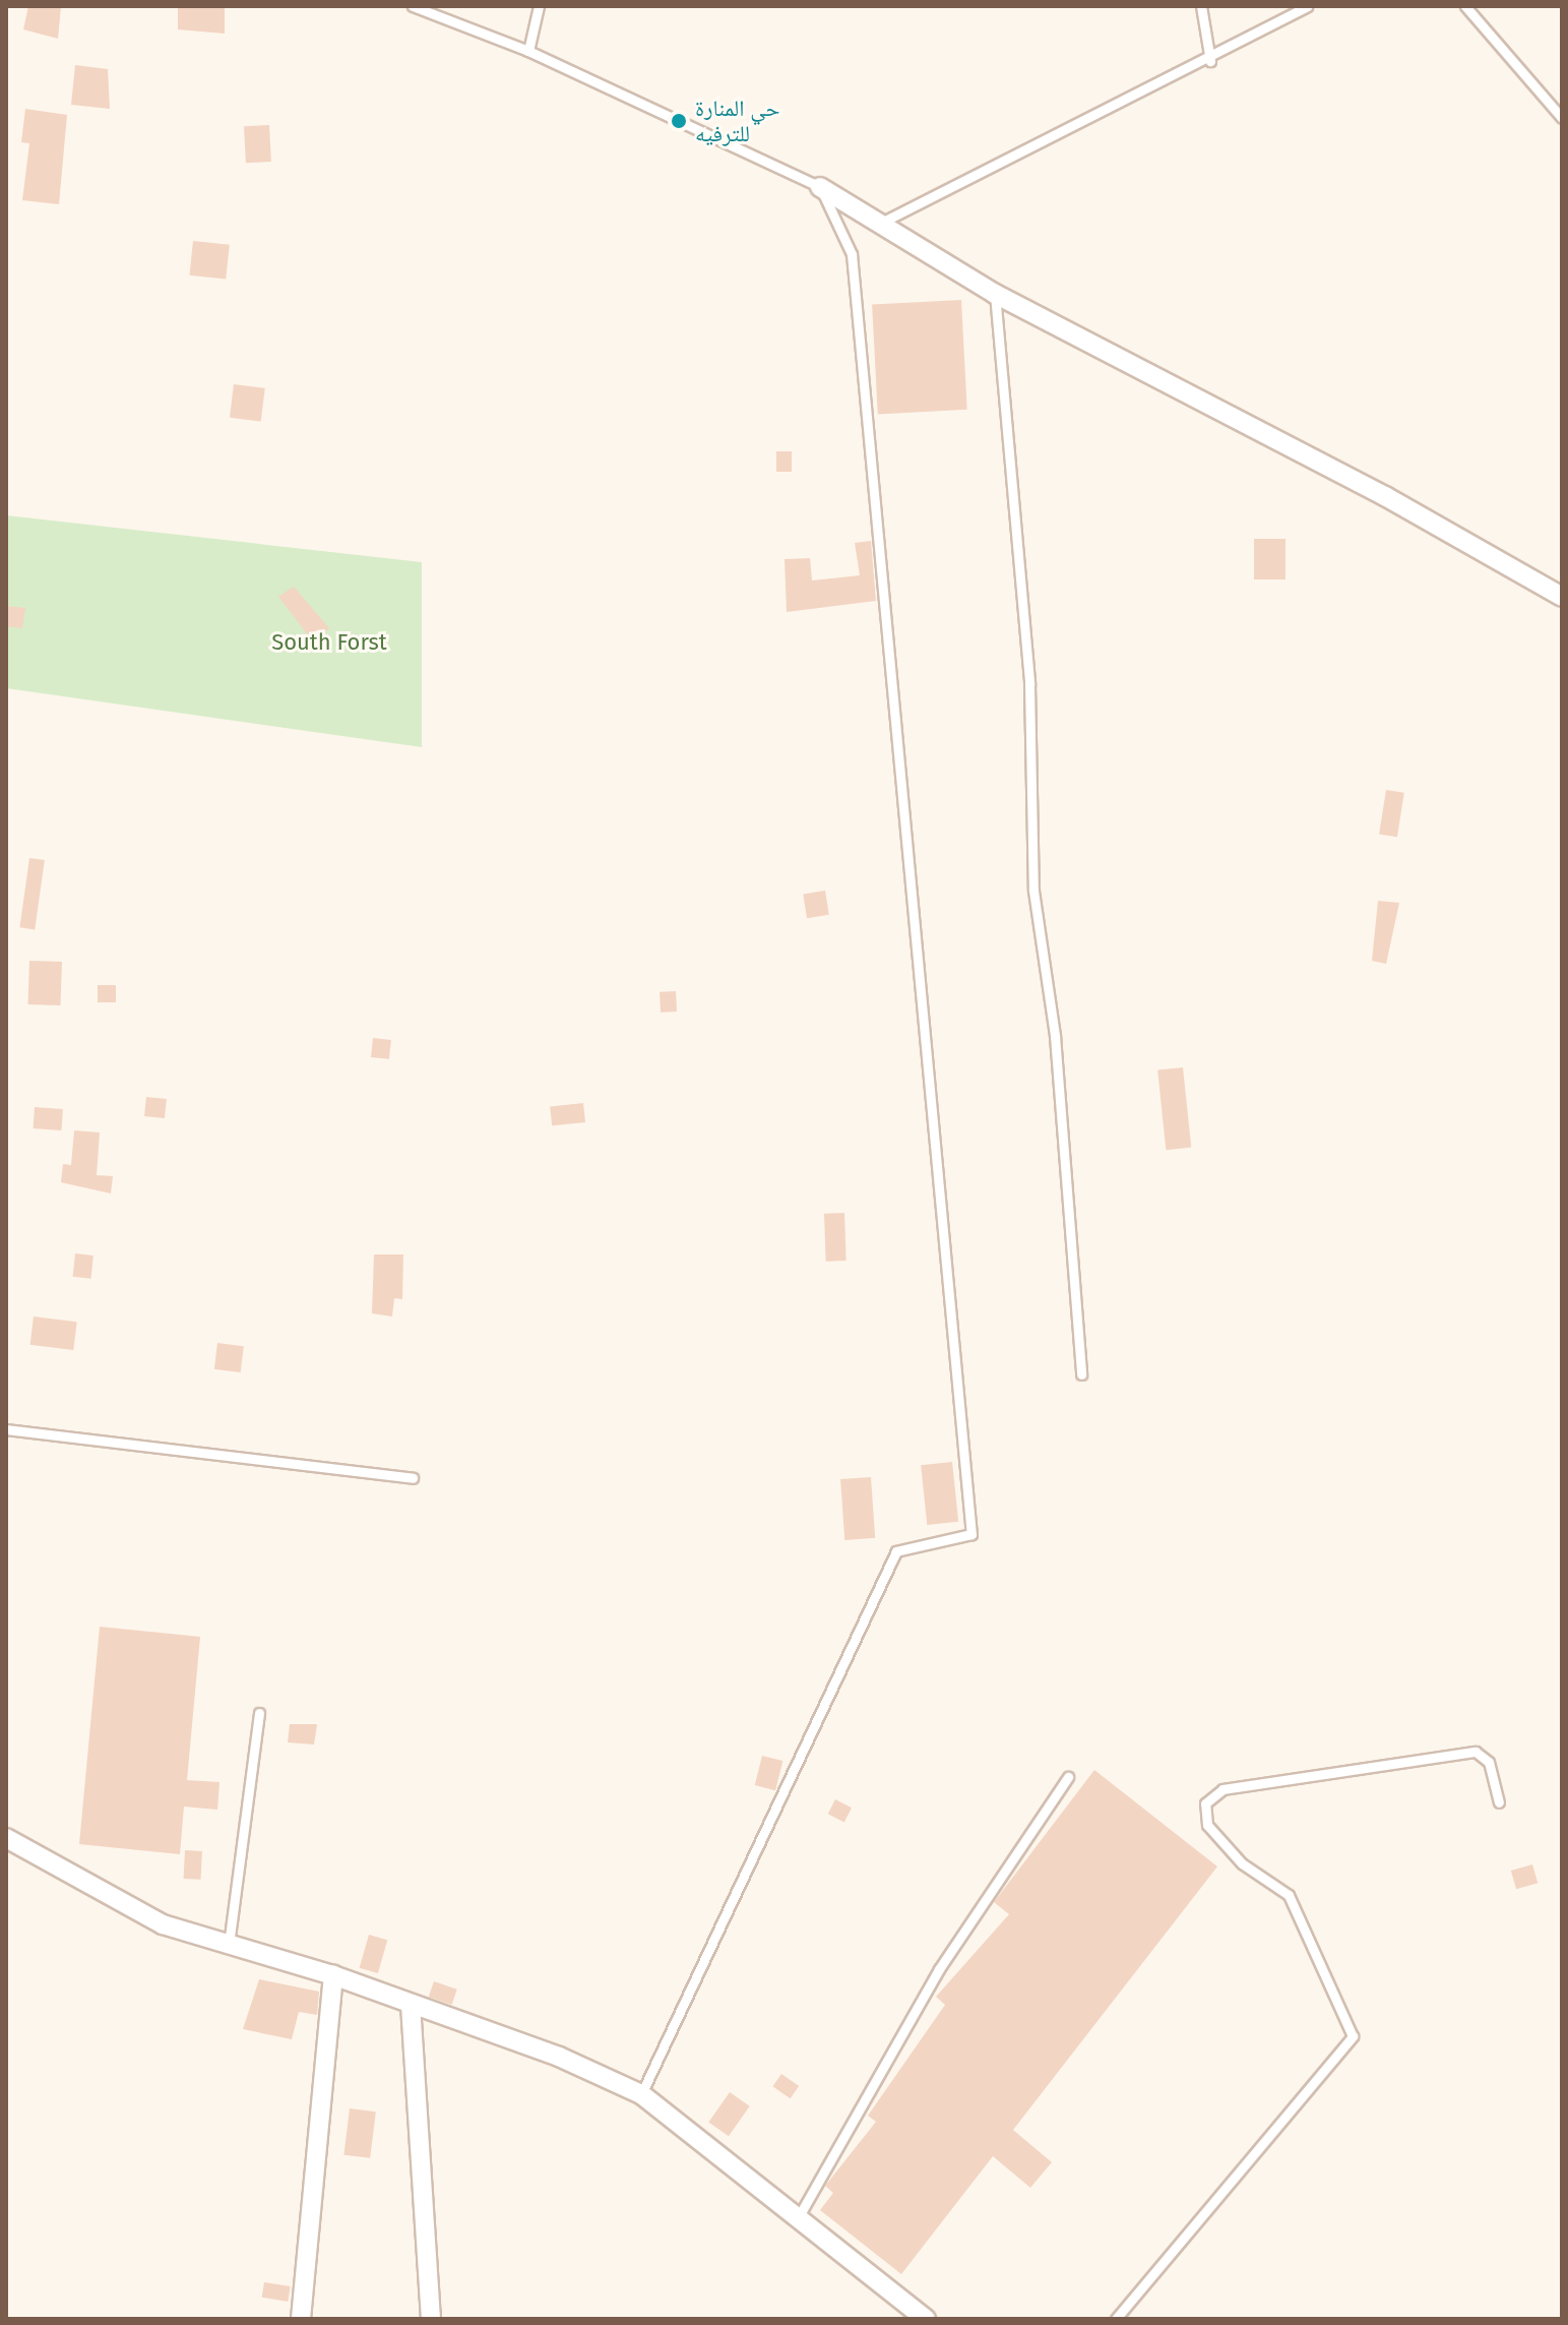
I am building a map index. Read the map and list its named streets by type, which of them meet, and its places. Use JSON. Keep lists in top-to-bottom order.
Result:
{
  "parks": ["South Forst"],
  "places": ["حي المنارة للترفيه"]
}
